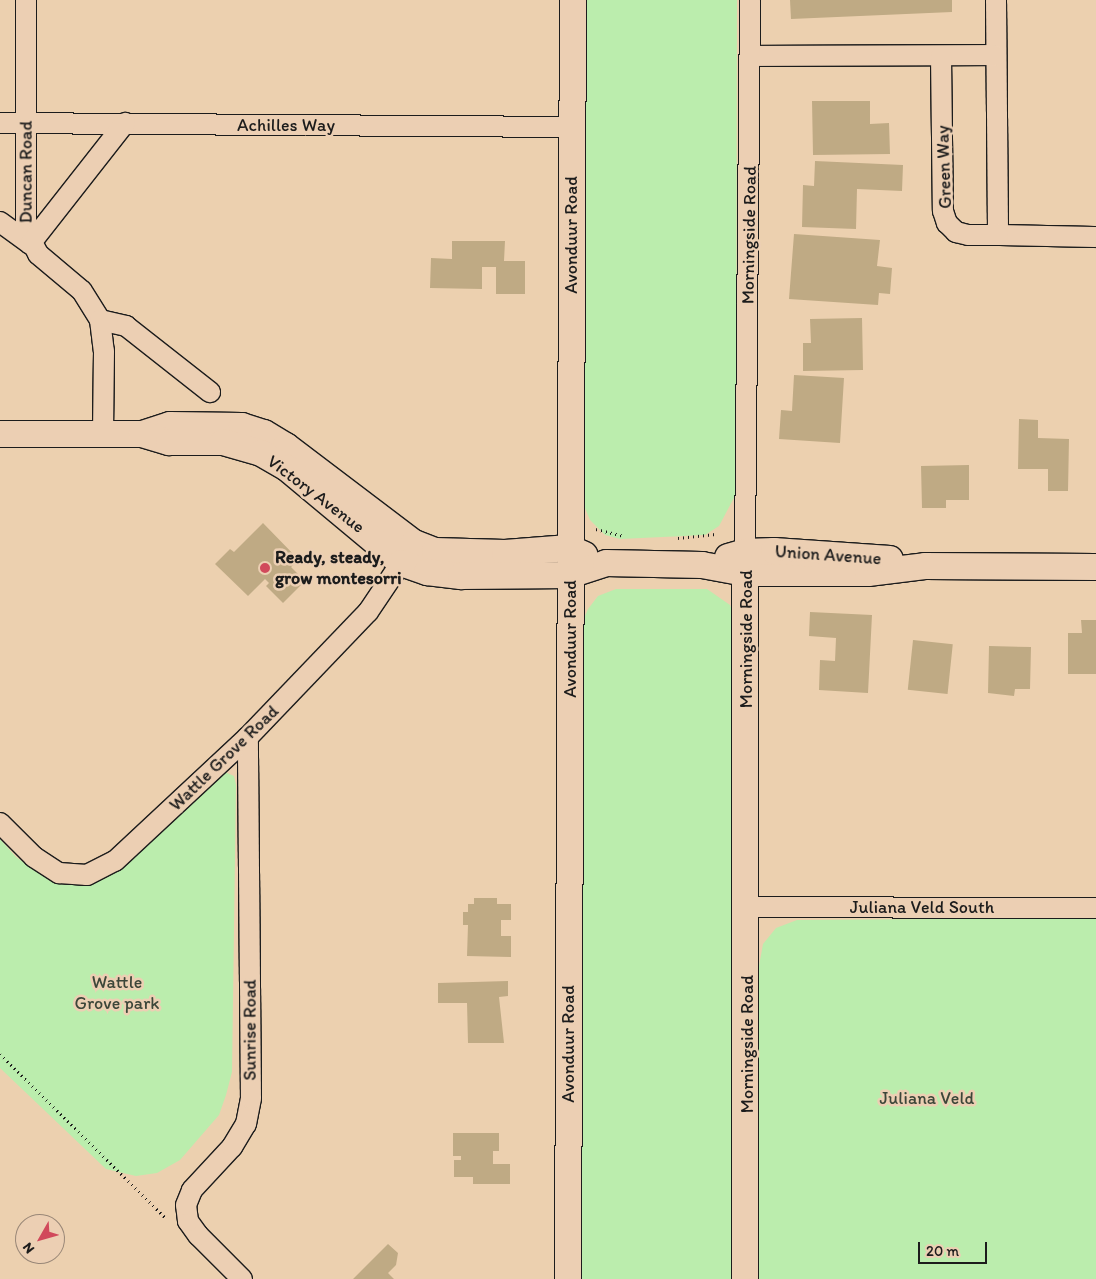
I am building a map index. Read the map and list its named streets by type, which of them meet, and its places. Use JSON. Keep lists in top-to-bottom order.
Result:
{
  "streets": {
    "street": [
      "Achilles Way",
      "Green Way",
      "Duncan Road",
      "Avonduur Road",
      "Morningside Road",
      "Victory Avenue",
      "Union Avenue",
      "Wattle Grove Road",
      "Juliana Veld South",
      "Sunrise Road"
    ]
  },
  "crossings": [
    ["Achilles Way", "Duncan Road"],
    ["Achilles Way", "Avonduur Road"],
    ["Duncan Road", "Victory Avenue"],
    ["Avonduur Road", "Victory Avenue"],
    ["Avonduur Road", "Union Avenue"],
    ["Morningside Road", "Union Avenue"],
    ["Morningside Road", "Juliana Veld South"],
    ["Victory Avenue", "Union Avenue"],
    ["Victory Avenue", "Wattle Grove Road"],
    ["Wattle Grove Road", "Sunrise Road"]
  ],
  "parks": ["Wattle Grove park", "Juliana Veld"],
  "places": ["Ready, steady, grow montesorri"],
  "scale_bar": "20 m",
  "north": "bottom left"
}
